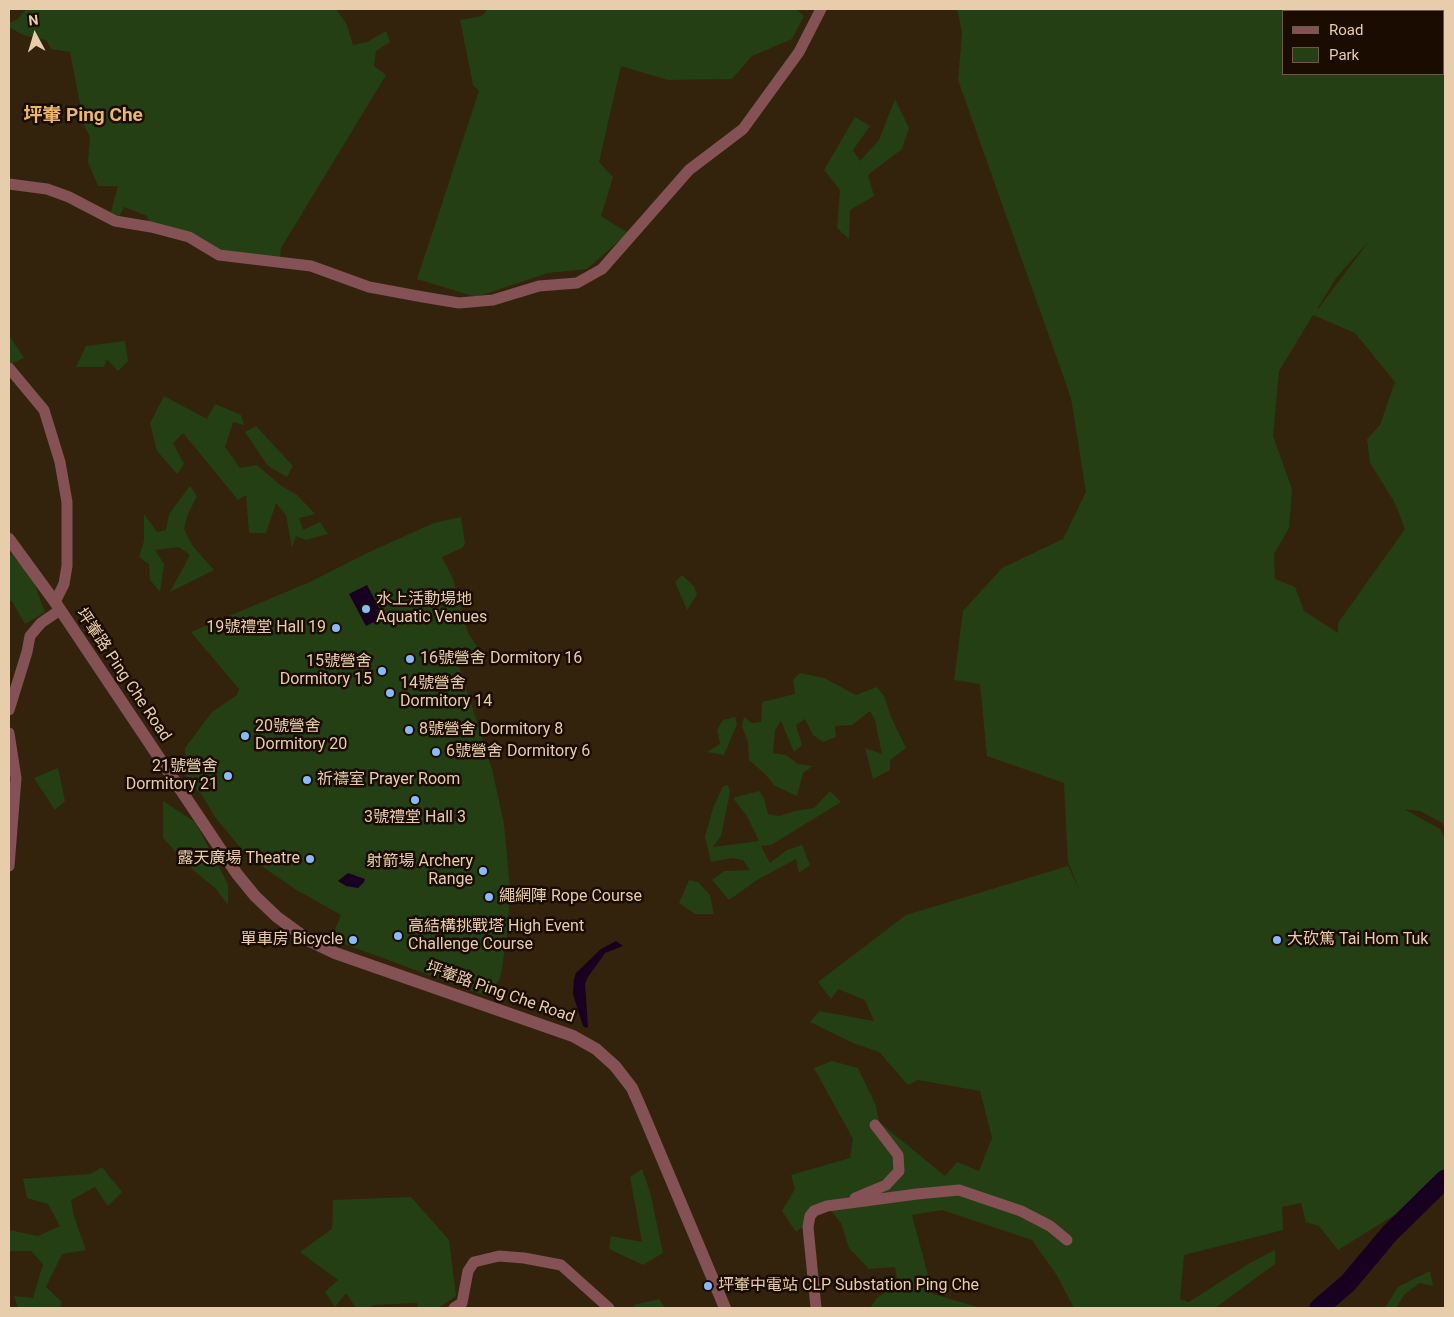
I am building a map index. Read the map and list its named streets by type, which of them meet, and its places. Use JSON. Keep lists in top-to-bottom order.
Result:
{
  "streets": {
    "street": ["坪輋路 Ping Che Road"]
  },
  "districts": ["坪輋 Ping Che"],
  "places": [
    "水上活動場地 Aquatic Venues",
    "19號禮堂 Hall 19",
    "16號營舍 Dormitory 16",
    "15號營舍 Dormitory 15",
    "14號營舍 Dormitory 14",
    "8號營舍 Dormitory 8",
    "20號營舍 Dormitory 20",
    "6號營舍 Dormitory 6",
    "21號營舍 Dormitory 21",
    "祈禱室 Prayer Room",
    "3號禮堂 Hall 3",
    "露天廣場 Theatre",
    "射箭場 Archery Range",
    "繩網陣 Rope Course",
    "高結構挑戰塔 High Event Challenge Course",
    "單車房 Bicycle",
    "大砍篤 Tai Hom Tuk",
    "坪輋中電站 CLP Substation Ping Che"
  ],
  "legend": ["Road", "Park"],
  "north": "top"
}
